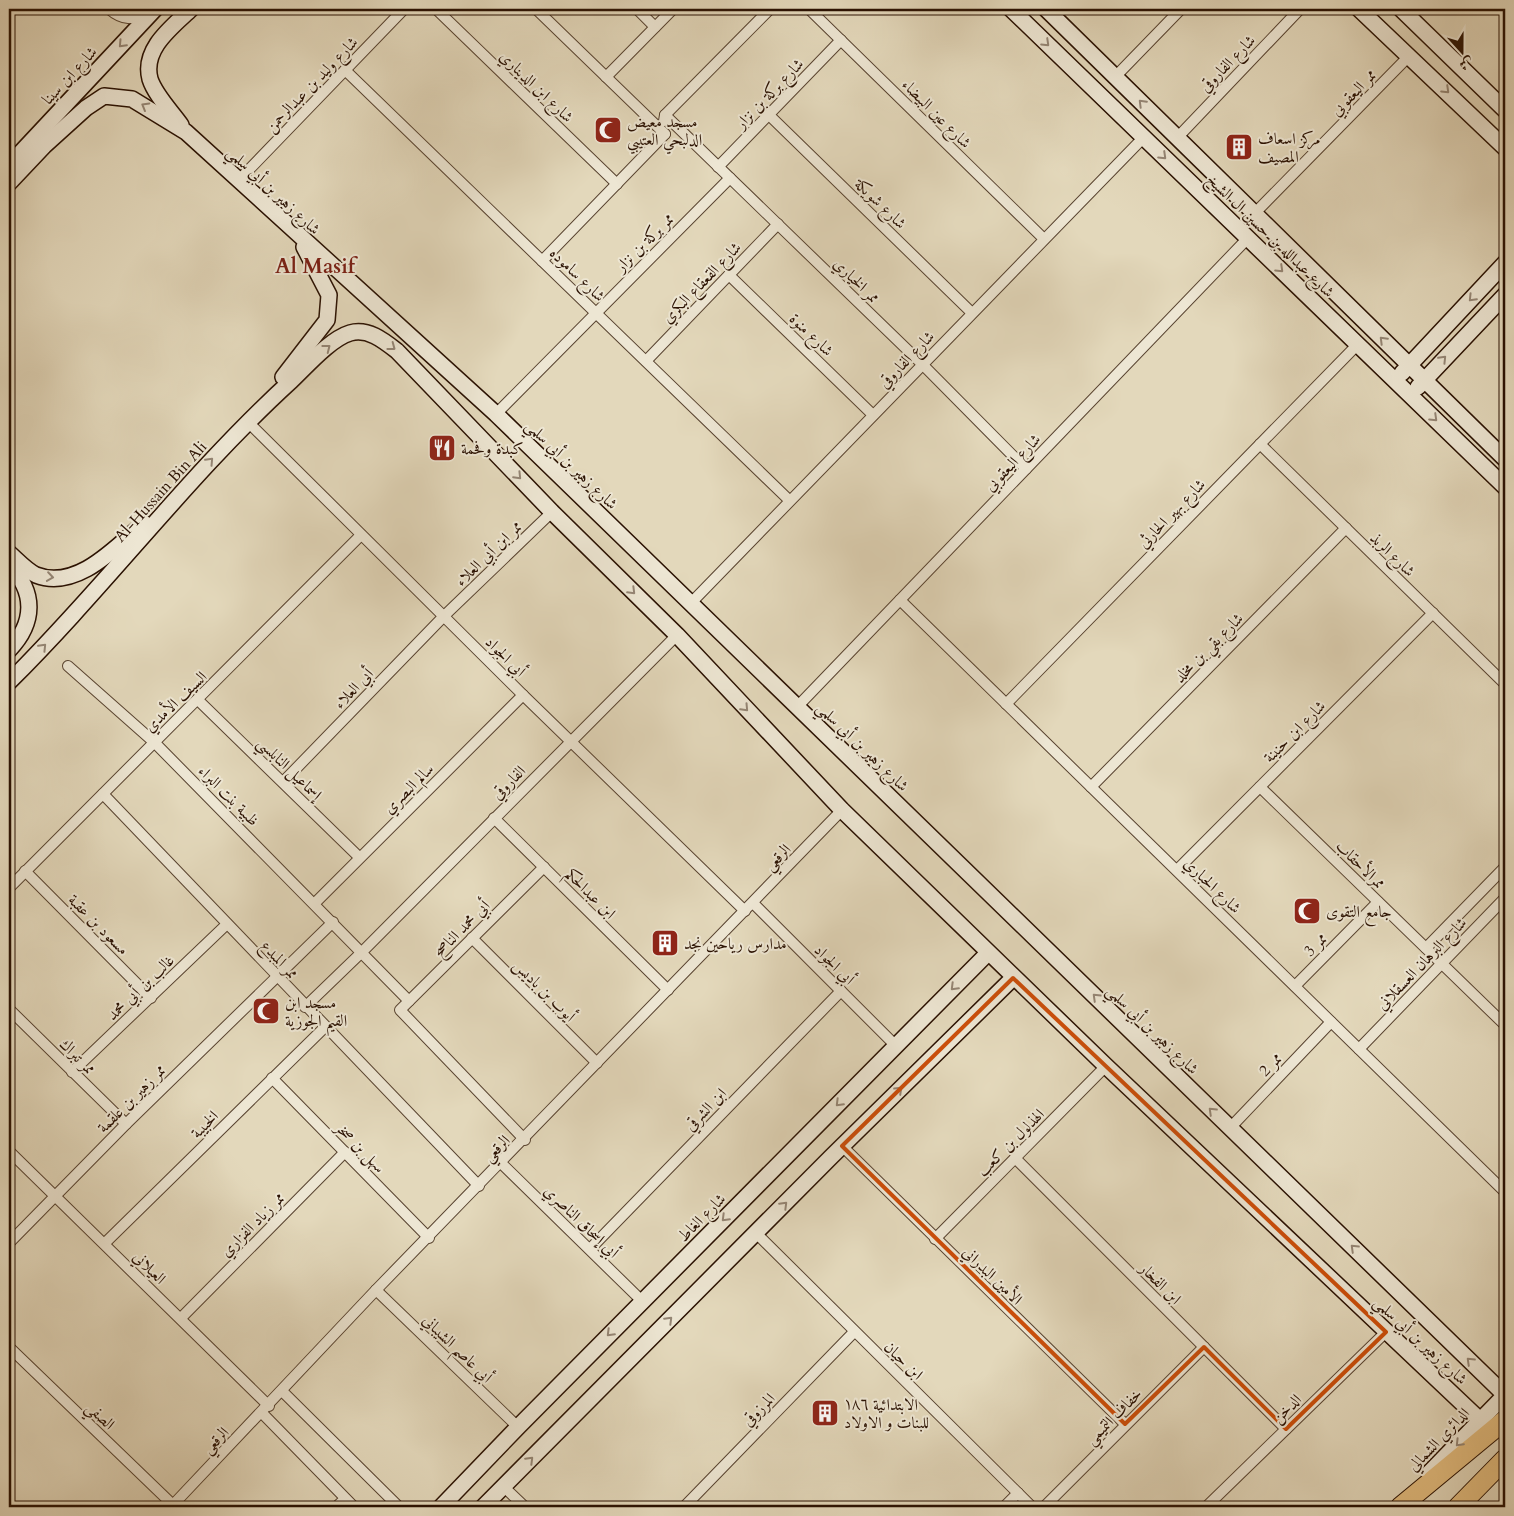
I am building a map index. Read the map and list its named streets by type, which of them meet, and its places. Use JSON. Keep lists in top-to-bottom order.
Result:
{
  "streets": {
    "street": [
      "شارع الفاروقي",
      "شارع ابن سينا",
      "شارع وليد بن عبدالرحمن",
      "شارع ابن الديناري",
      "ممر اليعقوبي",
      "شارع بركة بن نزار",
      "شارع عين البيضاء",
      "شارع زهير بن أبي سلمي",
      "شارع شويكة",
      "شارع عبدالله بن حسين ال الشيخ",
      "ممر بركة بن نزار",
      "شارع ساموده",
      "ممر الخياري",
      "شارع القعقاع البكري",
      "شارع منوة",
      "شارع اليعقوبي",
      "Al-Hussain Bin Ali",
      "شارع بهير الحارثي",
      "ممر ابن أبي العلاء",
      "شارع الربذ",
      "شارع بقي بن مخلد",
      "أبي الجواد",
      "أبي العلاء",
      "السيف الأمدي",
      "شارع ابن حنينة",
      "إسماعيل النابلسي",
      "الفاروقي",
      "سالم البصري",
      "ظبية بنت البراء",
      "الرقعي",
      "ممرالأحقاب",
      "شارع الحباري",
      "ابن عبدالحكم",
      "مسعود بن عقبة",
      "أبي محمد الناصح",
      "ممر 3",
      "ممر المبدع",
      "شارع البرهان العسقلاني",
      "غالب بن أبي محمد",
      "أيوب بن باديس",
      "ممر تبراك",
      "ممر 2",
      "ممر زهير بن علقمة",
      "ابن الشرقي",
      "الخبيبة",
      "الهذلول بن كعب",
      "سهل بن صخر",
      "شارع الغاط",
      "أبي إسحاق الناصري",
      "ممر زياد الفزاري",
      "العيلاني",
      "الأمين البدراني",
      "ابن الفخار",
      "أبي عاصم الشيباني",
      "ابن حيان",
      "الدخن",
      "المرزوقي",
      "الصفي",
      "خفاف التميمي",
      "الدائري الشمالي"
    ]
  },
  "crossings": [
    ["شارع الفاروقي", "شارع عين البيضاء"],
    ["شارع الفاروقي", "شارع زهير بن أبي سلمي"],
    ["شارع الفاروقي", "شارع شويكة"],
    ["شارع الفاروقي", "شارع عبدالله بن حسين ال الشيخ"],
    ["شارع الفاروقي", "شارع ساموده"],
    ["شارع الفاروقي", "ممر الخياري"],
    ["شارع الفاروقي", "شارع منوة"],
    ["شارع وليد بن عبدالرحمن", "شارع زهير بن أبي سلمي"],
    ["شارع وليد بن عبدالرحمن", "شارع ساموده"],
    ["ممر اليعقوبي", "شارع عبدالله بن حسين ال الشيخ"],
    ["شارع بركة بن نزار", "شارع عين البيضاء"],
    ["شارع بركة بن نزار", "شارع شويكة"],
    ["شارع بركة بن نزار", "ممر الخياري"],
    ["شارع زهير بن أبي سلمي", "ممر بركة بن نزار"],
    ["شارع زهير بن أبي سلمي", "شارع اليعقوبي"],
    ["شارع زهير بن أبي سلمي", "Al-Hussain Bin Ali"],
    ["شارع زهير بن أبي سلمي", "ممر ابن أبي العلاء"],
    ["شارع زهير بن أبي سلمي", "الفاروقي"],
    ["شارع زهير بن أبي سلمي", "الرقعي"],
    ["شارع زهير بن أبي سلمي", "ممر 2"],
    ["شارع زهير بن أبي سلمي", "الهذلول بن كعب"],
    ["شارع زهير بن أبي سلمي", "شارع الغاط"],
    ["شارع زهير بن أبي سلمي", "الدخن"],
    ["شارع زهير بن أبي سلمي", "الدائري الشمالي"],
    ["شارع عبدالله بن حسين ال الشيخ", "شارع اليعقوبي"],
    ["شارع عبدالله بن حسين ال الشيخ", "شارع بهير الحارثي"],
    ["ممر بركة بن نزار", "شارع ساموده"],
    ["ممر بركة بن نزار", "ممر الخياري"],
    ["شارع ساموده", "شارع القعقاع البكري"],
    ["ممر الخياري", "شارع القعقاع البكري"],
    ["ممر الخياري", "شارع اليعقوبي"],
    ["شارع القعقاع البكري", "شارع منوة"],
    ["شارع اليعقوبي", "شارع الحباري"],
    ["Al-Hussain Bin Ali", "أبي الجواد"],
    ["شارع بهير الحارثي", "شارع الربذ"],
    ["شارع بهير الحارثي", "شارع الحباري"],
    ["ممر ابن أبي العلاء", "أبي الجواد"],
    ["ممر ابن أبي العلاء", "أبي العلاء"],
    ["شارع الربذ", "شارع بقي بن مخلد"],
    ["شارع الربذ", "شارع ابن حنينة"],
    ["شارع بقي بن مخلد", "شارع الحباري"],
    ["أبي الجواد", "أبي العلاء"],
    ["أبي الجواد", "السيف الأمدي"],
    ["أبي الجواد", "الفاروقي"],
    ["أبي الجواد", "سالم البصري"],
    ["أبي الجواد", "الرقعي"],
    ["أبي الجواد", "ابن الشرقي"],
    ["أبي الجواد", "شارع الغاط"],
    ["أبي العلاء", "إسماعيل النابلسي"],
    ["السيف الأمدي", "إسماعيل النابلسي"],
    ["السيف الأمدي", "ظبية بنت البراء"],
    ["السيف الأمدي", "مسعود بن عقبة"],
    ["السيف الأمدي", "ممر المبدع"],
    ["شارع ابن حنينة", "ممرالأحقاب"],
    ["شارع ابن حنينة", "شارع الحباري"],
    ["إسماعيل النابلسي", "سالم البصري"],
    ["الفاروقي", "ظبية بنت البراء"],
    ["الفاروقي", "ابن عبدالحكم"],
    ["الفاروقي", "ممر المبدع"],
    ["سالم البصري", "ظبية بنت البراء"],
    ["ظبية بنت البراء", "أبي محمد الناصح"],
    ["ظبية بنت البراء", "ممر زهير بن علقمة"],
    ["الرقعي", "ابن عبدالحكم"],
    ["الرقعي", "أبي محمد الناصح"],
    ["الرقعي", "ممر المبدع"],
    ["الرقعي", "أيوب بن باديس"],
    ["الرقعي", "سهل بن صخر"],
    ["الرقعي", "أبي إسحاق الناصري"],
    ["الرقعي", "العيلاني"],
    ["الرقعي", "أبي عاصم الشيباني"],
    ["الرقعي", "الصفي"],
    ["ممرالأحقاب", "ممر 3"],
    ["ممرالأحقاب", "شارع البرهان العسقلاني"],
    ["شارع الحباري", "ممر 3"],
    ["شارع الحباري", "شارع البرهان العسقلاني"],
    ["شارع الحباري", "ممر 2"],
    ["ابن عبدالحكم", "أبي محمد الناصح"],
    ["مسعود بن عقبة", "غالب بن أبي محمد"],
    ["أبي محمد الناصح", "أيوب بن باديس"],
    ["ممر المبدع", "غالب بن أبي محمد"],
    ["ممر المبدع", "ممر زهير بن علقمة"],
    ["ممر المبدع", "الخبيبة"],
    ["غالب بن أبي محمد", "ممر تبراك"],
    ["ممر تبراك", "ممر زهير بن علقمة"],
    ["ممر زهير بن علقمة", "العيلاني"],
    ["ابن الشرقي", "أبي إسحاق الناصري"],
    ["الخبيبة", "سهل بن صخر"],
    ["الخبيبة", "العيلاني"],
    ["الهذلول بن كعب", "الأمين البدراني"],
    ["الهذلول بن كعب", "ابن الفخار"],
    ["سهل بن صخر", "ممر زياد الفزاري"],
    ["شارع الغاط", "أبي إسحاق الناصري"],
    ["شارع الغاط", "أبي عاصم الشيباني"],
    ["ممر زياد الفزاري", "العيلاني"],
    ["الأمين البدراني", "خفاف التميمي"],
    ["ابن الفخار", "الدخن"],
    ["ابن الفخار", "خفاف التميمي"],
    ["ابن حيان", "المرزوقي"]
  ],
  "one_way": ["شارع ابن سينا", "Al-Hussain Bin Ali", "الدائري الشمالي"],
  "districts": ["Al Masif"],
  "places": {
    "mosque": ["مسجد معيض الدلبحي العتيبي", "جامع التقوى", "مسجد ابن القيم الجوزية"],
    "building": ["مركز اسعاف المصيف", "مدارس رياحين نجد", "الابتدائية ١٨٦ للبنات و الاولاد"],
    "restaurant": ["كبدة وفحمة"]
  },
  "north": "bottom"
}
